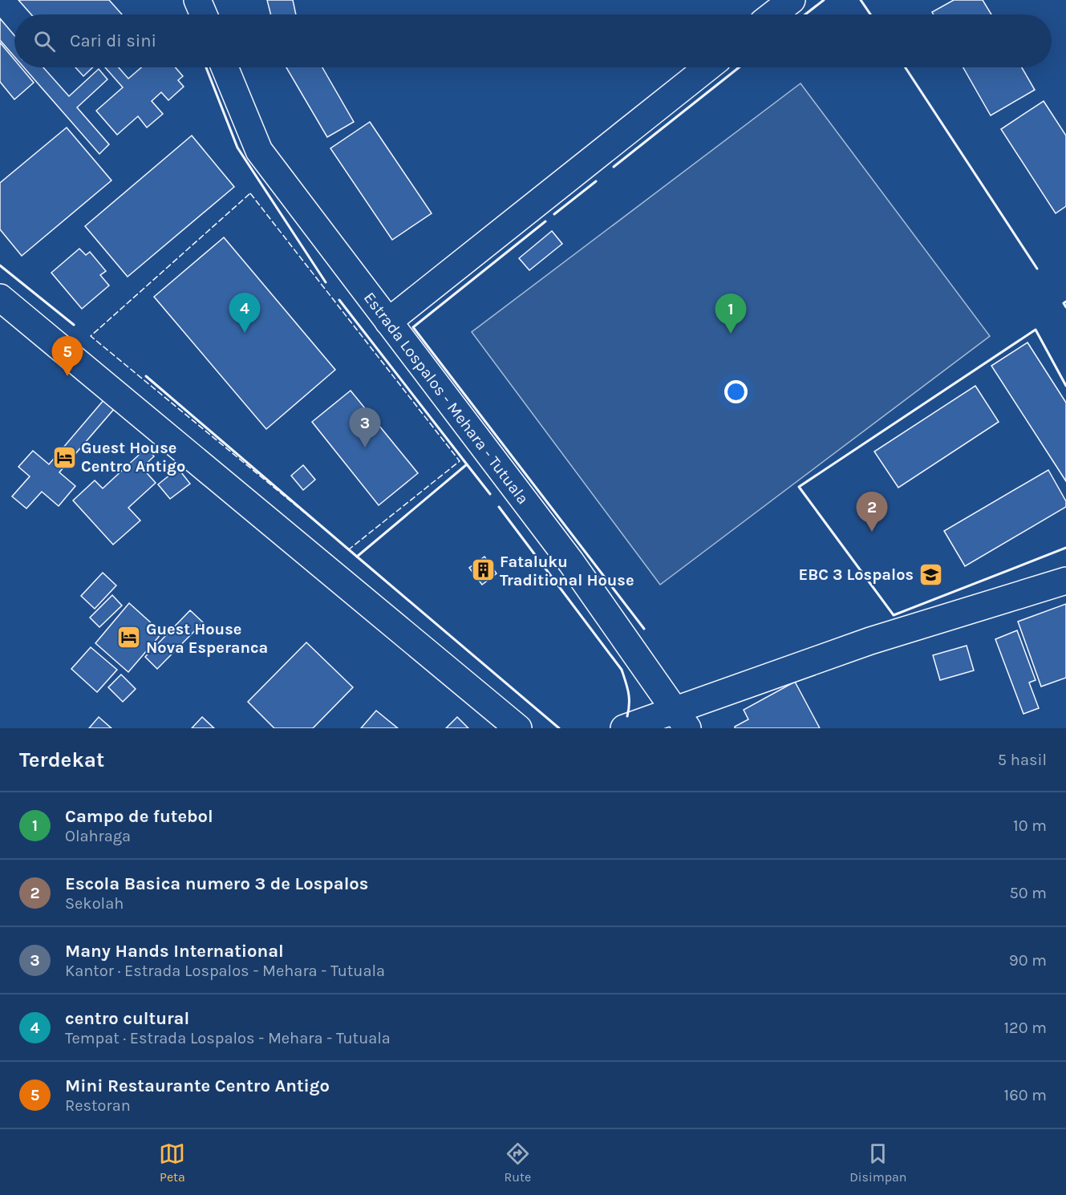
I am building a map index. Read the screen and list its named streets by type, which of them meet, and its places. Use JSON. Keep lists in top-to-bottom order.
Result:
{
  "streets": {
    "street": ["Estrada Lospalos - Mehara - Tutuala"]
  },
  "places": {
    "hotel": ["Guest House Centro Antigo", "Guest House Nova Esperanca"],
    "building": ["Fataluku Traditional House"],
    "school or university": ["EBC 3 Lospalos"]
  },
  "page": {
    "search": "Cari di sini",
    "pins": [
      "4",
      "1",
      "5",
      "3",
      "2"
    ],
    "heading": ["Terdekat", "5 hasil"],
    "list": [
      {
        "mark": "1",
        "name": "Campo de futebol",
        "note": "Olahraga",
        "value": "10 m"
      },
      {
        "mark": "2",
        "name": "Escola Basica numero 3 de Lospalos",
        "note": "Sekolah",
        "value": "50 m"
      },
      {
        "mark": "3",
        "name": "Many Hands International",
        "note": "Kantor · Estrada Lospalos - Mehara - Tutuala",
        "value": "90 m"
      },
      {
        "mark": "4",
        "name": "centro cultural",
        "note": "Tempat · Estrada Lospalos - Mehara - Tutuala",
        "value": "120 m"
      },
      {
        "mark": "5",
        "name": "Mini Restaurante Centro Antigo",
        "note": "Restoran",
        "value": "160 m"
      }
    ],
    "nav": ["Peta", "Rute", "Disimpan"]
  }
}
